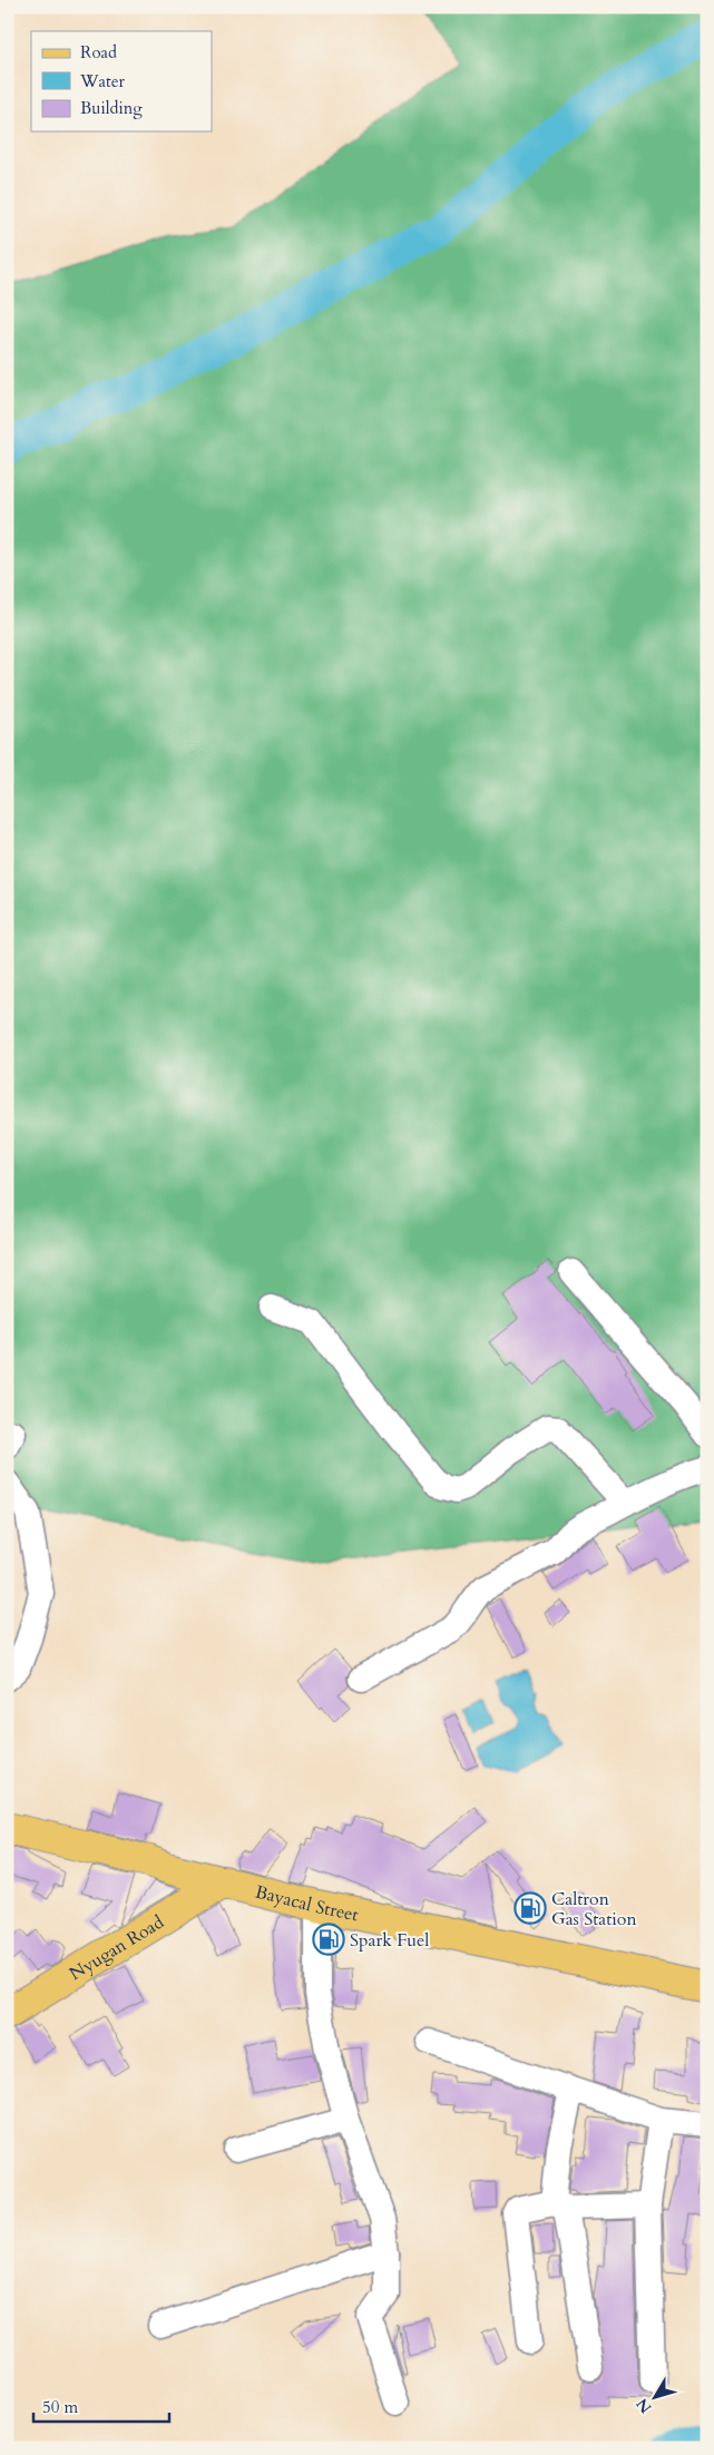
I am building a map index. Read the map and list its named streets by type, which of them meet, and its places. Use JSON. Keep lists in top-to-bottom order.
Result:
{
  "streets": {
    "main road": ["Bayacal Street", "Nyugan Road"]
  },
  "crossings": [
    ["Bayacal Street", "Nyugan Road"]
  ],
  "places": {
    "fuel station": ["Caltron Gas Station", "Spark Fuel"]
  },
  "legend": ["Road", "Water", "Building"],
  "scale_bar": "50 m",
  "north": "bottom left"
}
